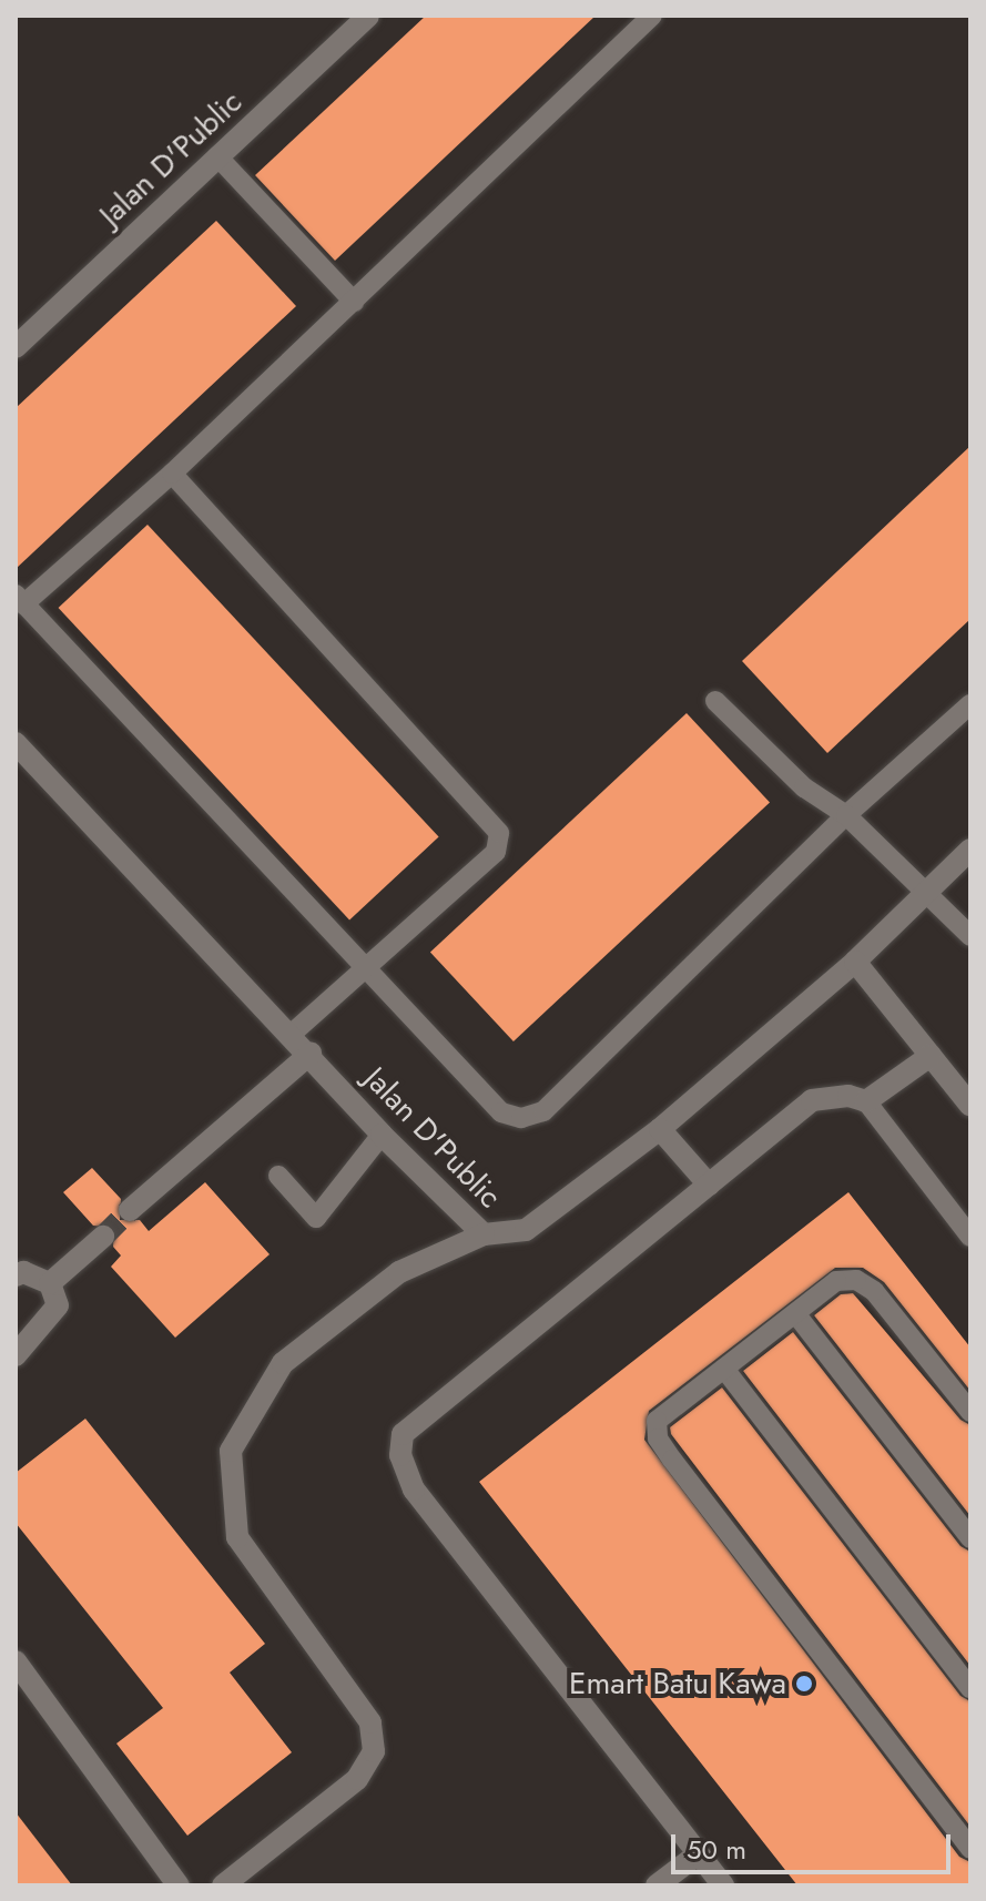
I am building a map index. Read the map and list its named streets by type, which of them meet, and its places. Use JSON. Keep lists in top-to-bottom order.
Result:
{
  "streets": {
    "street": ["Jalan D'Public"]
  },
  "places": ["Emart Batu Kawa"],
  "scale_bar": "50 m"
}
